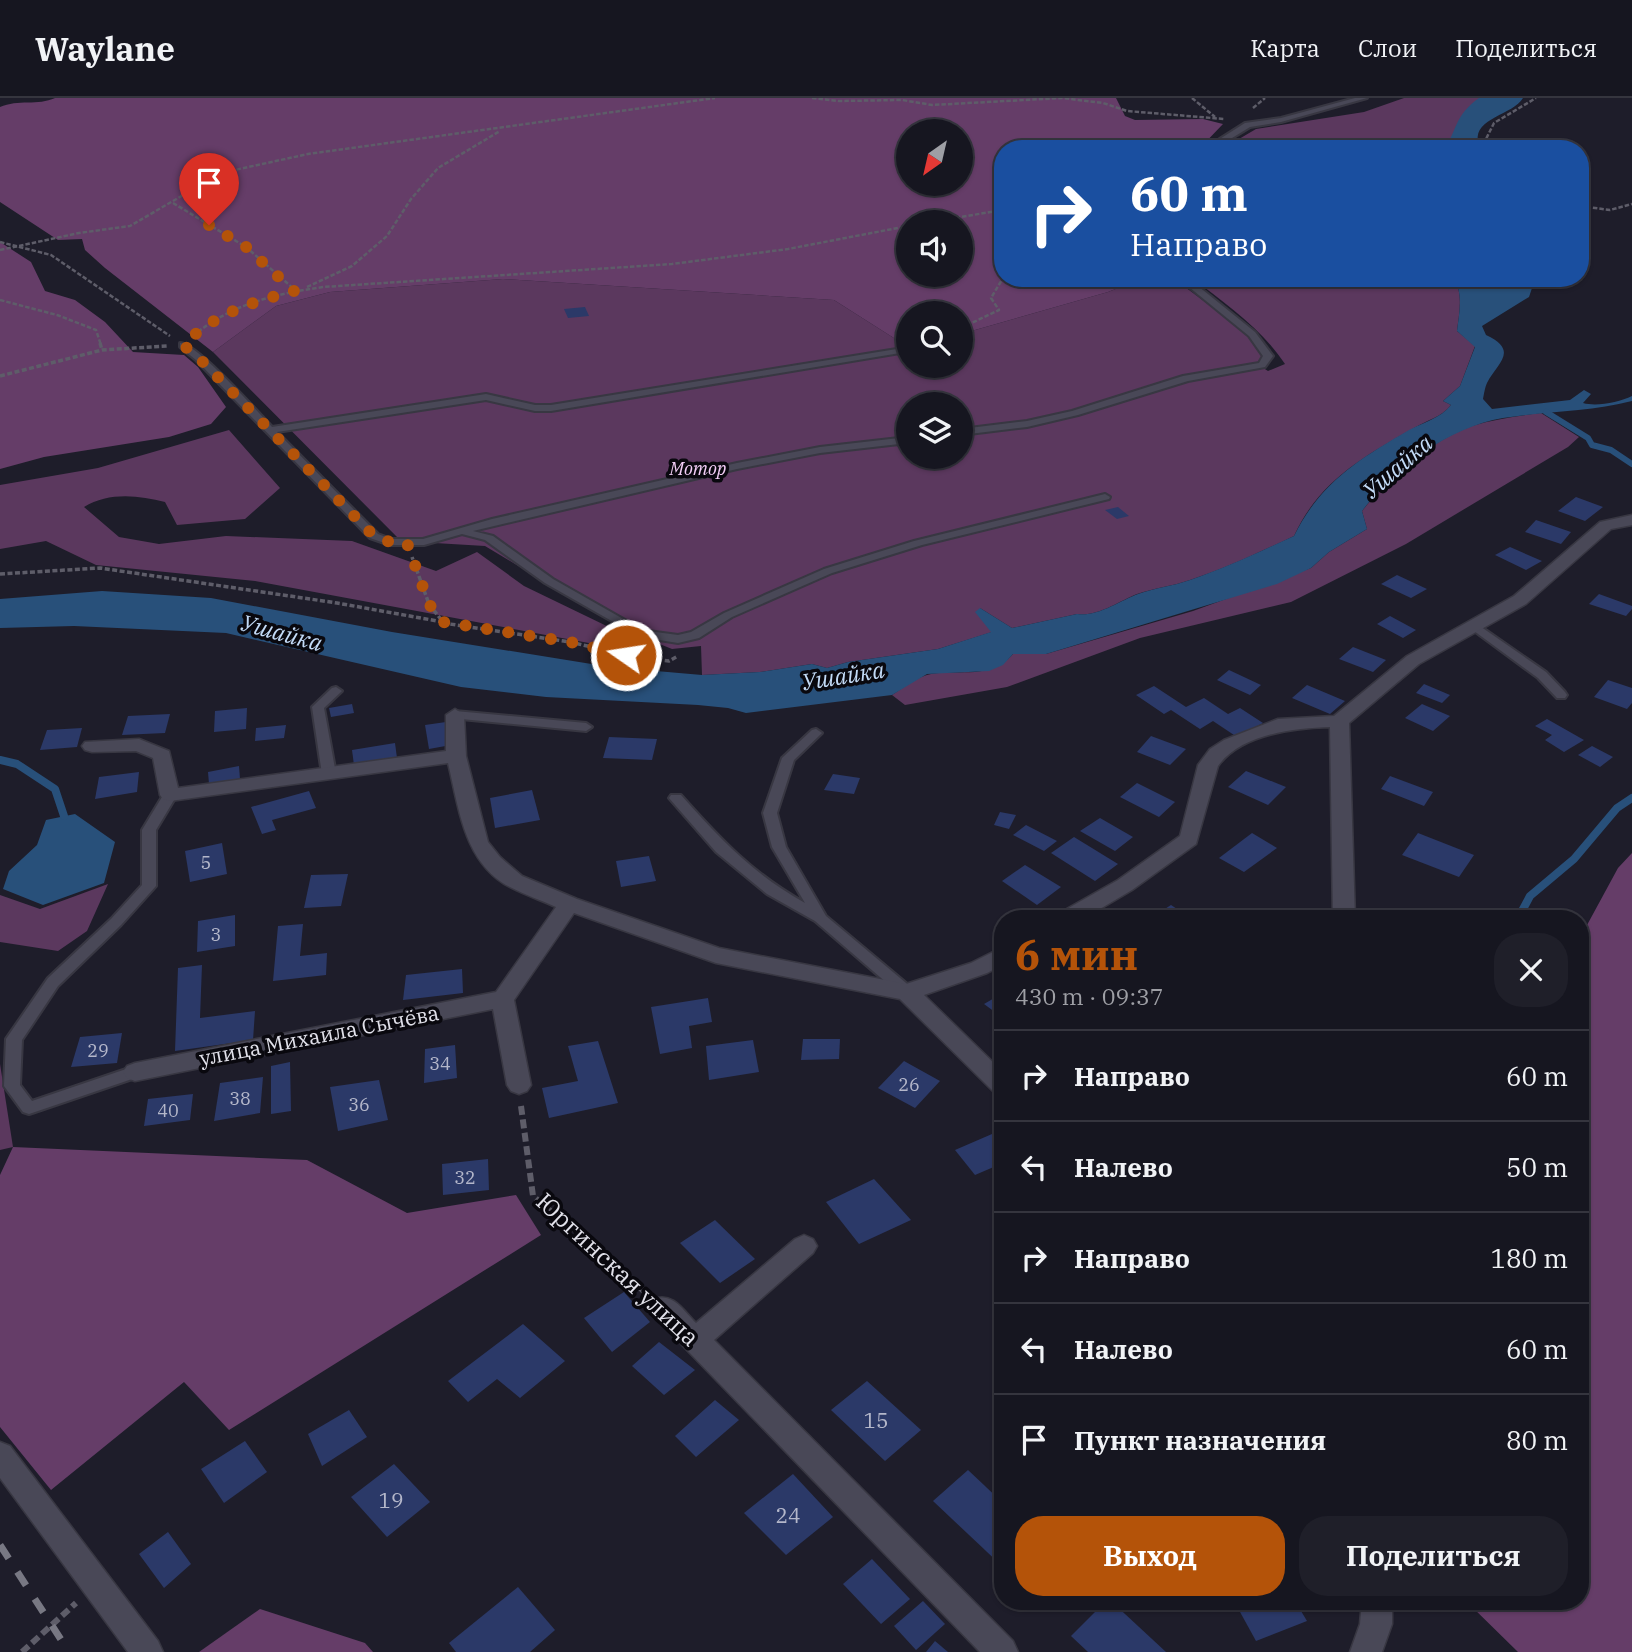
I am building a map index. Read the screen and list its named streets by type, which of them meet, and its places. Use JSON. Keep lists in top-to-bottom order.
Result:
{
  "streets": {
    "street": ["улица Михаила Сычёва", "Юргинская улица"]
  },
  "water": ["Ушайка"],
  "parks": ["Мотор"],
  "house_numbers": [
    "5",
    "3",
    "29",
    "34",
    "26",
    "38",
    "36",
    "40",
    "32",
    "15",
    "19",
    "24"
  ],
  "north": "bottom left",
  "page": {
    "header": "Waylane",
    "nav": ["Карта", "Слои", "Поделиться"],
    "turn": ["60 m", "Направо"],
    "heading": ["6 мин", "430 m · 09:37"],
    "list": [
      {
        "name": "Направо",
        "value": "60 m"
      },
      {
        "name": "Налево",
        "value": "50 m"
      },
      {
        "name": "Направо",
        "value": "180 m"
      },
      {
        "name": "Налево",
        "value": "60 m"
      },
      {
        "name": "Пункт назначения",
        "value": "80 m"
      }
    ],
    "buttons": ["Выход", "Поделиться"]
  }
}
